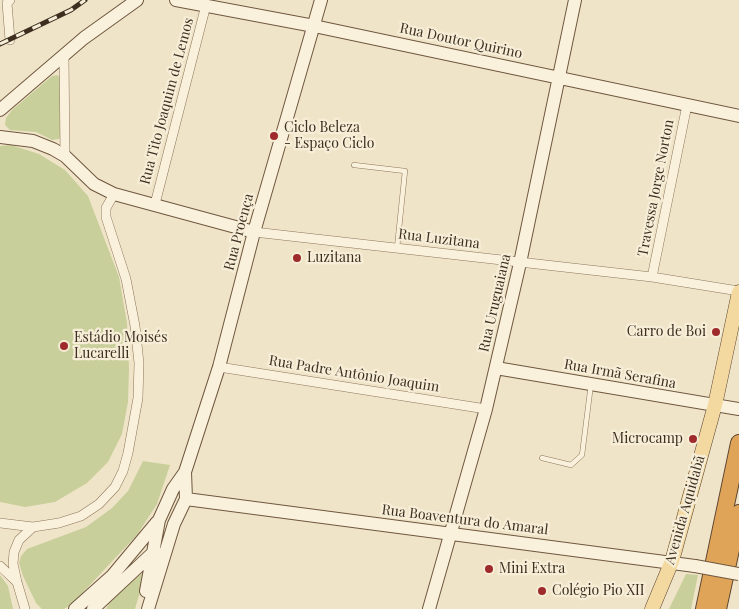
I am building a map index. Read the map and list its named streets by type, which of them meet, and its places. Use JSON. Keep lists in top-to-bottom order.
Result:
{
  "streets": {
    "main road": [
      "Rua Doutor Quirino",
      "Rua Proença",
      "Rua Uruguaiana",
      "Rua Irmã Serafina",
      "Avenida Aquidabã",
      "Rua Boaventura do Amaral"
    ],
    "street": [
      "Rua Tito Joaquim de Lemos",
      "Travessa Jorge Norton",
      "Rua Luzitana",
      "Rua Padre Antônio Joaquim"
    ]
  },
  "crossings": [
    ["Rua Doutor Quirino", "Rua Tito Joaquim de Lemos"],
    ["Rua Doutor Quirino", "Travessa Jorge Norton"],
    ["Rua Doutor Quirino", "Rua Proença"],
    ["Rua Doutor Quirino", "Rua Uruguaiana"],
    ["Travessa Jorge Norton", "Rua Luzitana"],
    ["Rua Proença", "Rua Luzitana"],
    ["Rua Proença", "Rua Padre Antônio Joaquim"],
    ["Rua Proença", "Rua Boaventura do Amaral"],
    ["Rua Luzitana", "Rua Uruguaiana"],
    ["Rua Luzitana", "Avenida Aquidabã"],
    ["Rua Uruguaiana", "Rua Padre Antônio Joaquim"],
    ["Rua Uruguaiana", "Rua Irmã Serafina"],
    ["Rua Uruguaiana", "Rua Boaventura do Amaral"],
    ["Rua Irmã Serafina", "Avenida Aquidabã"],
    ["Avenida Aquidabã", "Rua Boaventura do Amaral"]
  ],
  "places": [
    "Ciclo Beleza - Espaço Ciclo",
    "Luzitana",
    "Carro de Boi",
    "Estádio Moisés Lucarelli",
    "Microcamp",
    "Mini Extra",
    "Colégio Pio XII"
  ]
}
